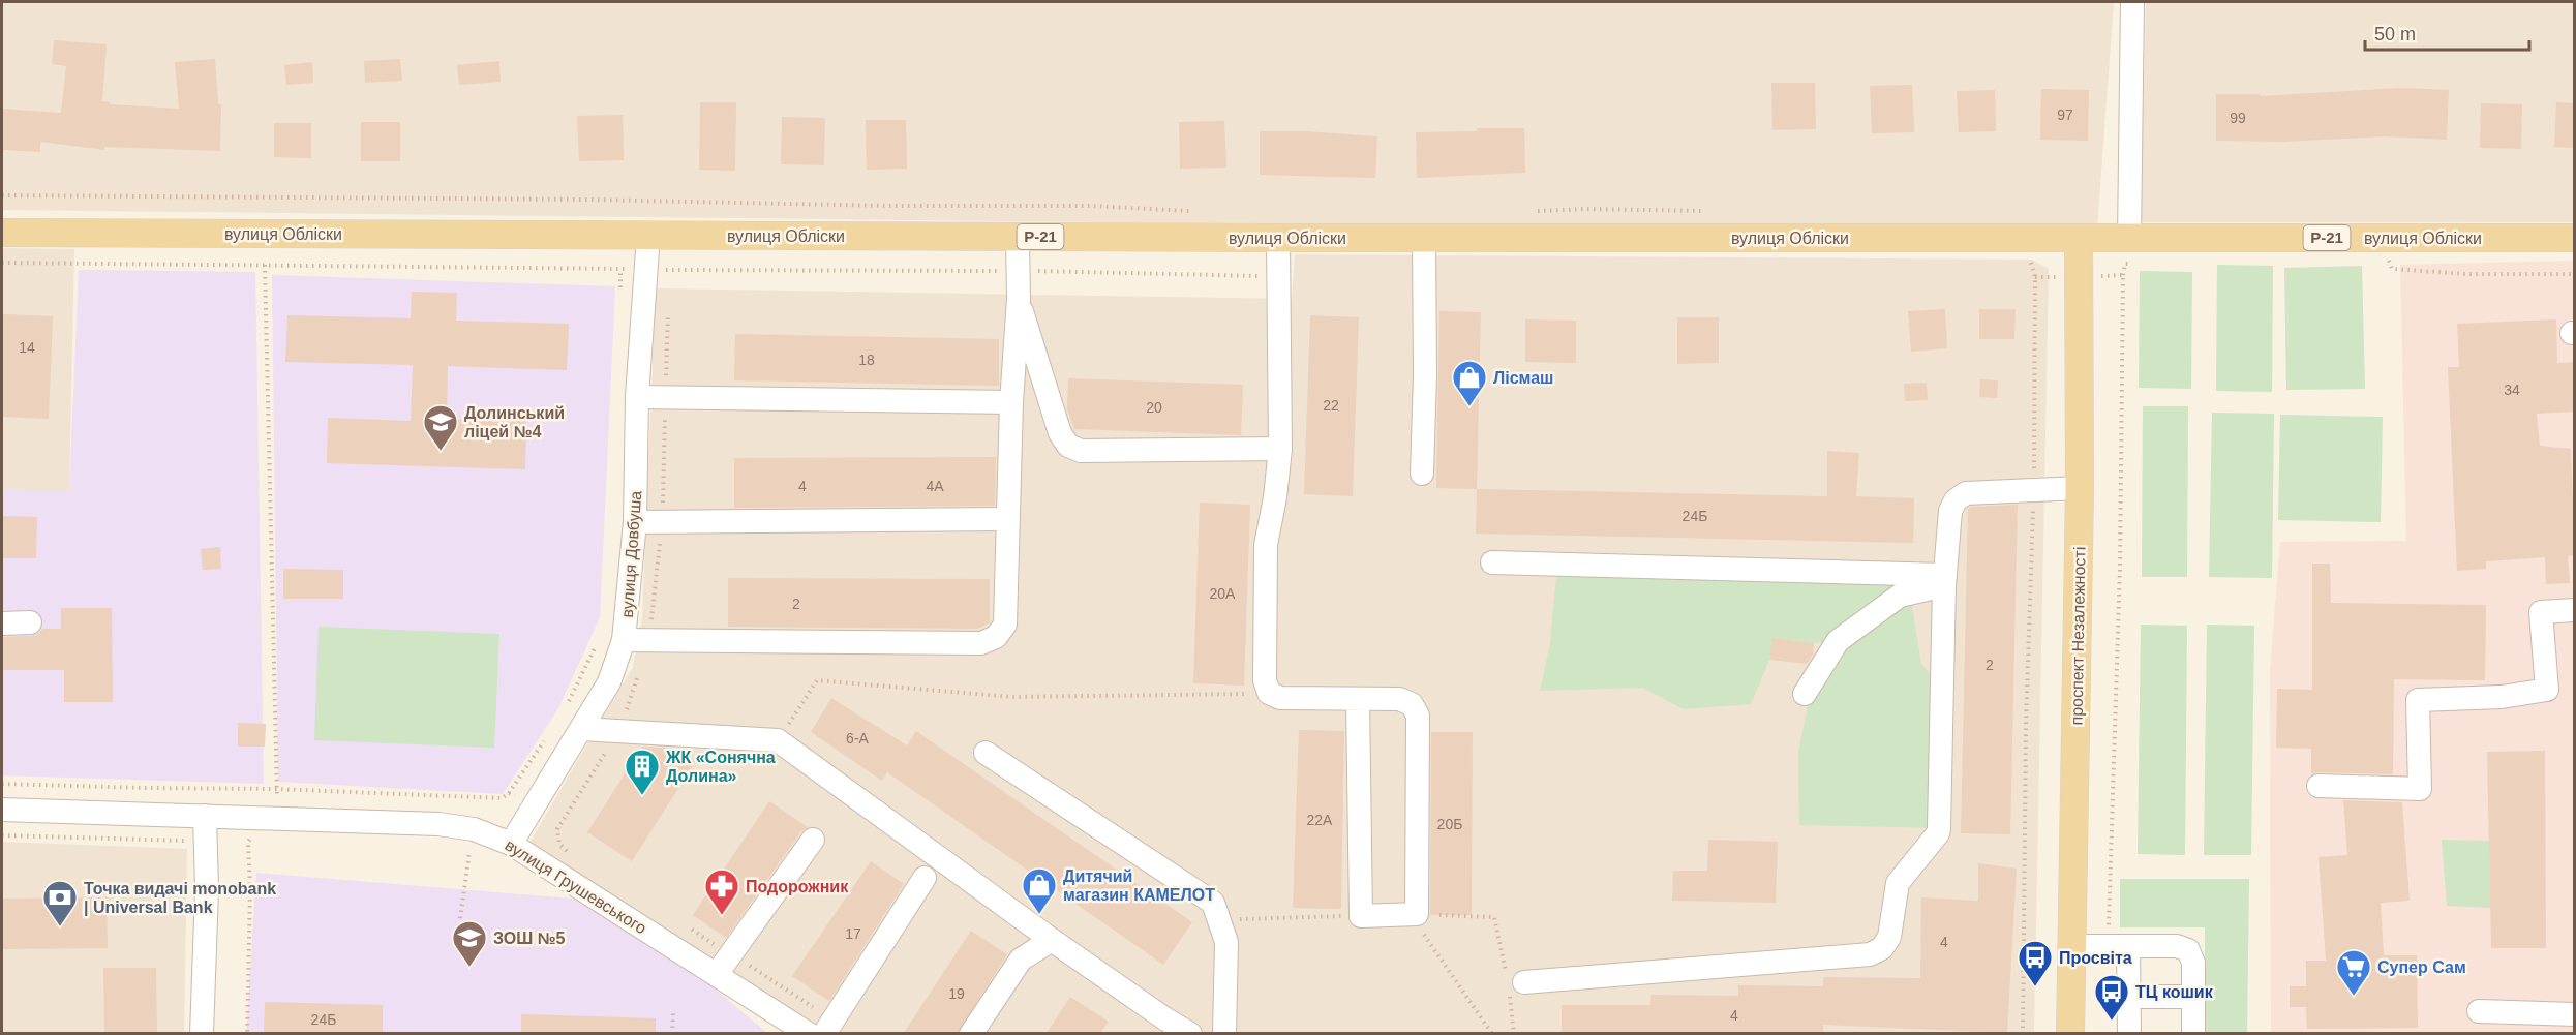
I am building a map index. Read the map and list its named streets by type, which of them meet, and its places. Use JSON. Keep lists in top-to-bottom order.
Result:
{
  "streets": {
    "main road": ["вулиця Обліски", "Р-21", "проспект Незалежності"],
    "street": ["вулиця Довбуша", "вулиця Грушевського"]
  },
  "crossings": [
    ["вулиця Обліски", "вулиця Довбуша"],
    ["вулиця Обліски", "проспект Незалежності"],
    ["вулиця Довбуша", "вулиця Грушевського"]
  ],
  "places": {
    "shop": ["Лісмаш", "Дитячий магазин КАМЕЛОТ"],
    "school or university": ["Долинський ліцей №4", "ЗОШ №5"],
    "building": ["ЖК «Сонячна Долина»"],
    "pharmacy": ["Подорожник"],
    "bank": ["Точка видачі monobank | Universal Bank"],
    "bus stop": ["Просвіта", "ТЦ кошик"],
    "supermarket": ["Супер Сам"]
  },
  "house_numbers": [
    "97",
    "99",
    "14",
    "18",
    "34",
    "22",
    "20",
    "4",
    "4А",
    "24Б",
    "20А",
    "2",
    "2",
    "6-А",
    "22А",
    "20Б",
    "17",
    "4",
    "19",
    "4",
    "24Б"
  ],
  "scale_bar": "50 m"
}
